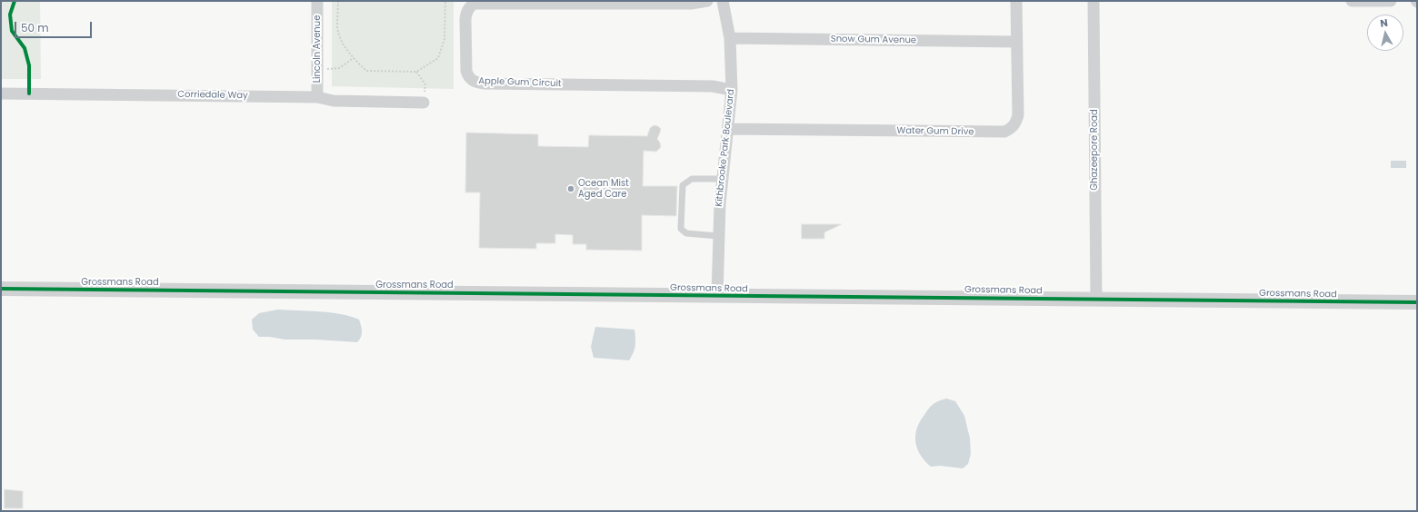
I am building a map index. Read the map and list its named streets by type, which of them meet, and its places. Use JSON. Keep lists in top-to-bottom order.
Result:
{
  "streets": {
    "street": [
      "Snow Gum Avenue",
      "Lincoln Avenue",
      "Apple Gum Circuit",
      "Corriedale Way",
      "Water Gum Drive",
      "Kithbrooke Park Boulevard",
      "Ghazeepore Road",
      "Grossmans Road"
    ]
  },
  "crossings": [
    ["Snow Gum Avenue", "Water Gum Drive"],
    ["Snow Gum Avenue", "Kithbrooke Park Boulevard"],
    ["Lincoln Avenue", "Corriedale Way"],
    ["Apple Gum Circuit", "Kithbrooke Park Boulevard"],
    ["Water Gum Drive", "Kithbrooke Park Boulevard"],
    ["Kithbrooke Park Boulevard", "Grossmans Road"],
    ["Ghazeepore Road", "Grossmans Road"]
  ],
  "places": ["Ocean Mist Aged Care"],
  "scale_bar": "50 m",
  "north": "top"
}
